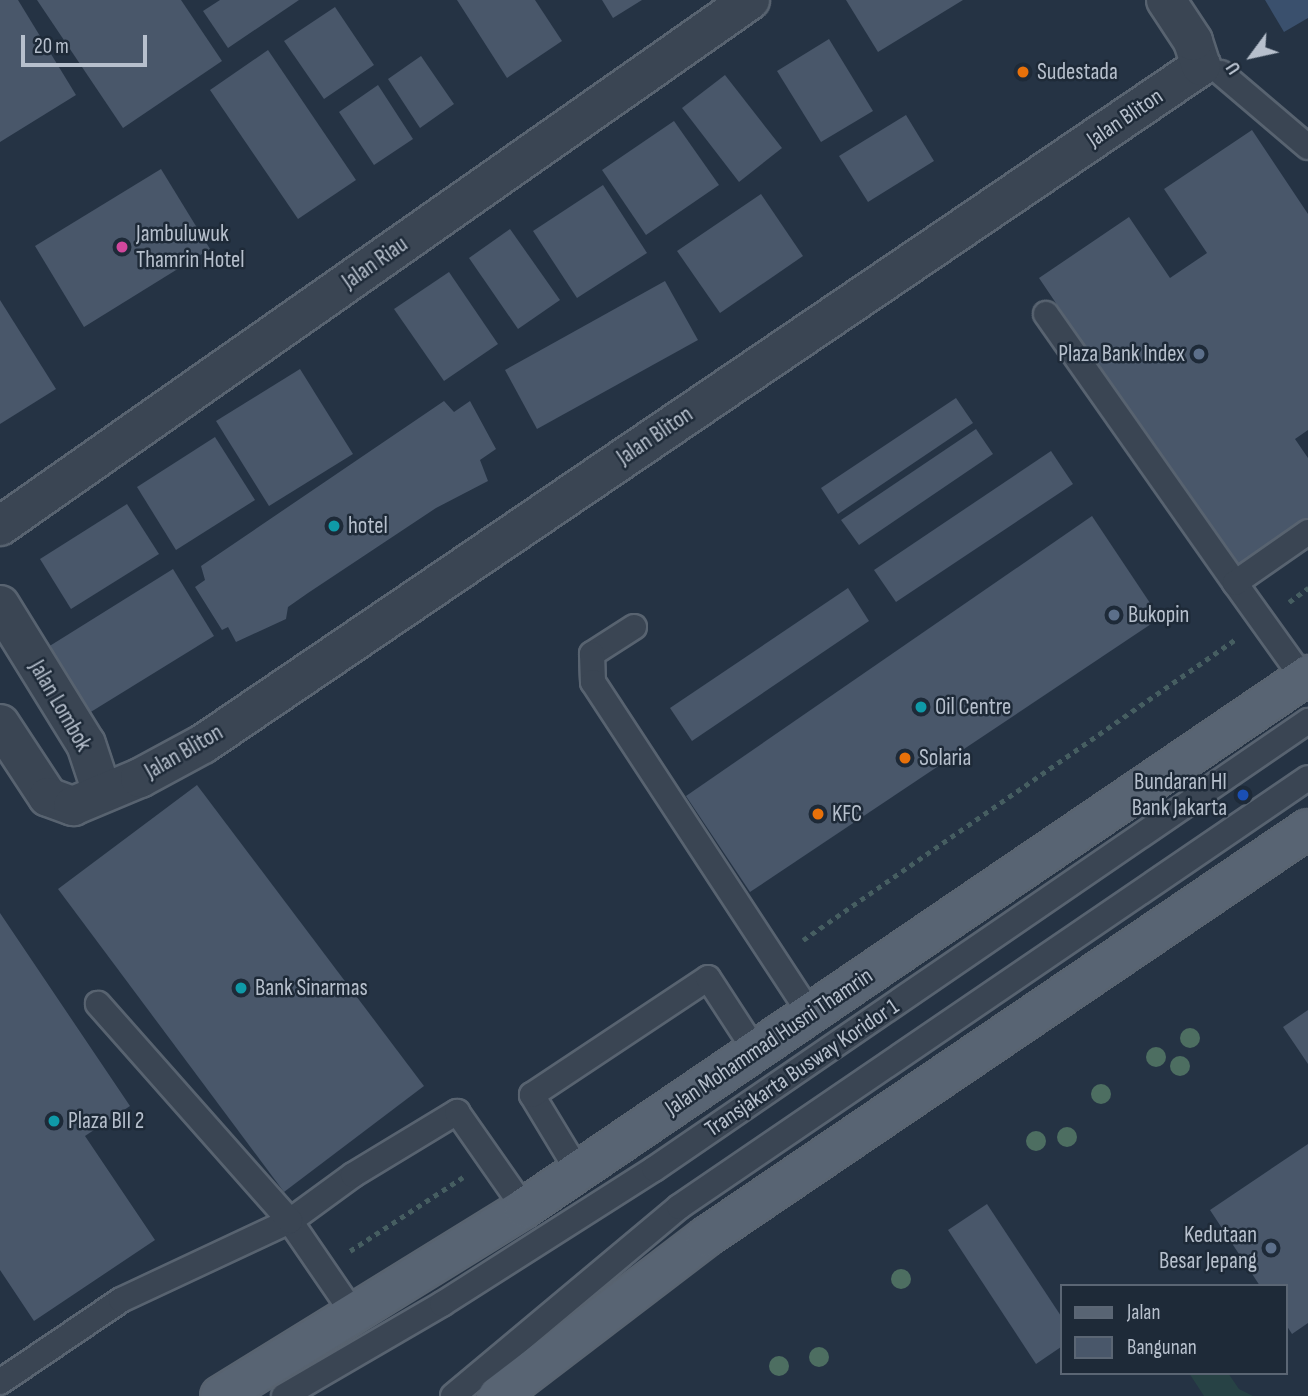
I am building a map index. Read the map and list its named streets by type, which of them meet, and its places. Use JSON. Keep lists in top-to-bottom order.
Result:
{
  "streets": {
    "main road": ["Jalan Mohammad Husni Thamrin"],
    "street": ["Jalan Bliton", "Jalan Riau", "Jalan Lombok"],
    "lane": ["Transjakarta Busway Koridor 1"]
  },
  "crossings": [
    ["Jalan Bliton", "Jalan Lombok"]
  ],
  "places": [
    "Sudestada",
    "Jambuluwuk Thamrin Hotel",
    "Plaza Bank Index",
    "hotel",
    "Bukopin",
    "Oil Centre",
    "Solaria",
    "Bundaran HI Bank Jakarta",
    "KFC",
    "Bank Sinarmas",
    "Plaza BII 2",
    "Kedutaan Besar Jepang"
  ],
  "legend": ["Jalan", "Bangunan"],
  "scale_bar": "20 m",
  "north": "bottom left"
}
